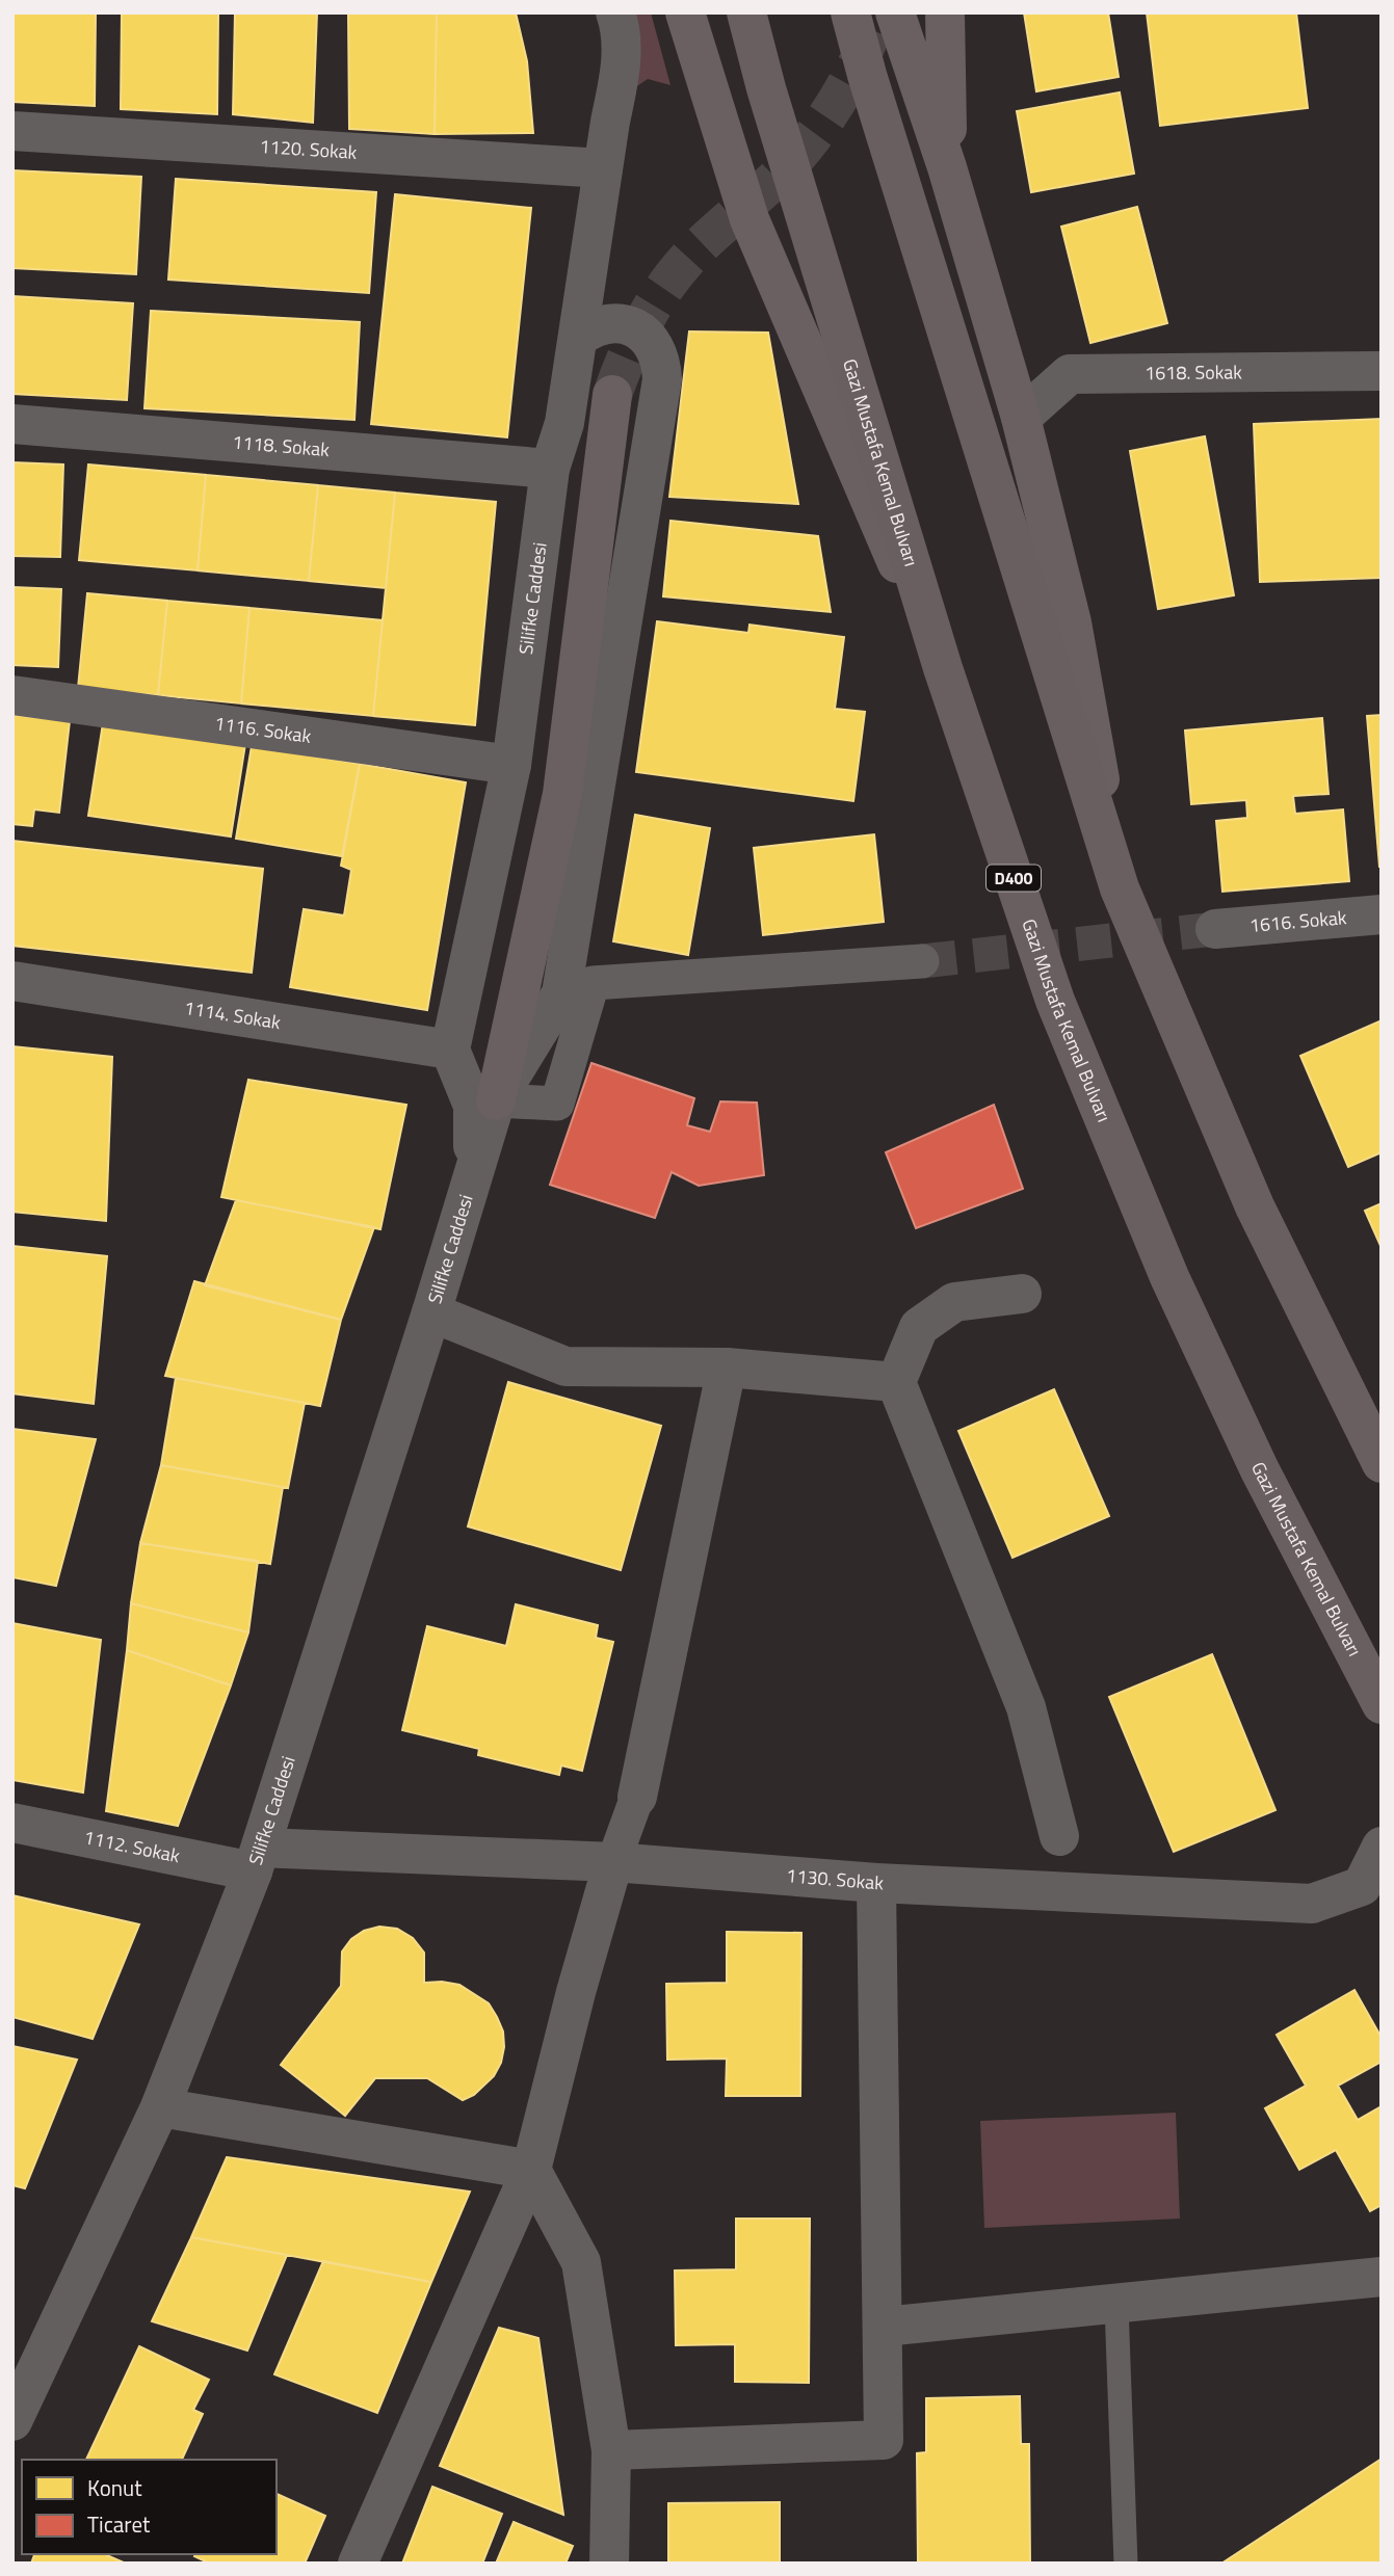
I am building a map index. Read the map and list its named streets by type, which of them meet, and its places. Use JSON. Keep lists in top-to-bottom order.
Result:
{
  "streets": {
    "highway": ["Gazi Mustafa Kemal Bulvarı", "D400"],
    "street": [
      "1120. Sokak",
      "1618. Sokak",
      "1118. Sokak",
      "Silifke Caddesi",
      "1116. Sokak",
      "1616. Sokak",
      "1114. Sokak",
      "1112. Sokak",
      "1130. Sokak"
    ]
  },
  "crossings": [
    ["1120. Sokak", "Silifke Caddesi"],
    ["1118. Sokak", "Silifke Caddesi"],
    ["Silifke Caddesi", "1116. Sokak"],
    ["Silifke Caddesi", "1114. Sokak"],
    ["Silifke Caddesi", "1112. Sokak"],
    ["Silifke Caddesi", "1130. Sokak"],
    ["1112. Sokak", "1130. Sokak"]
  ],
  "legend": ["Konut", "Ticaret"]
}
